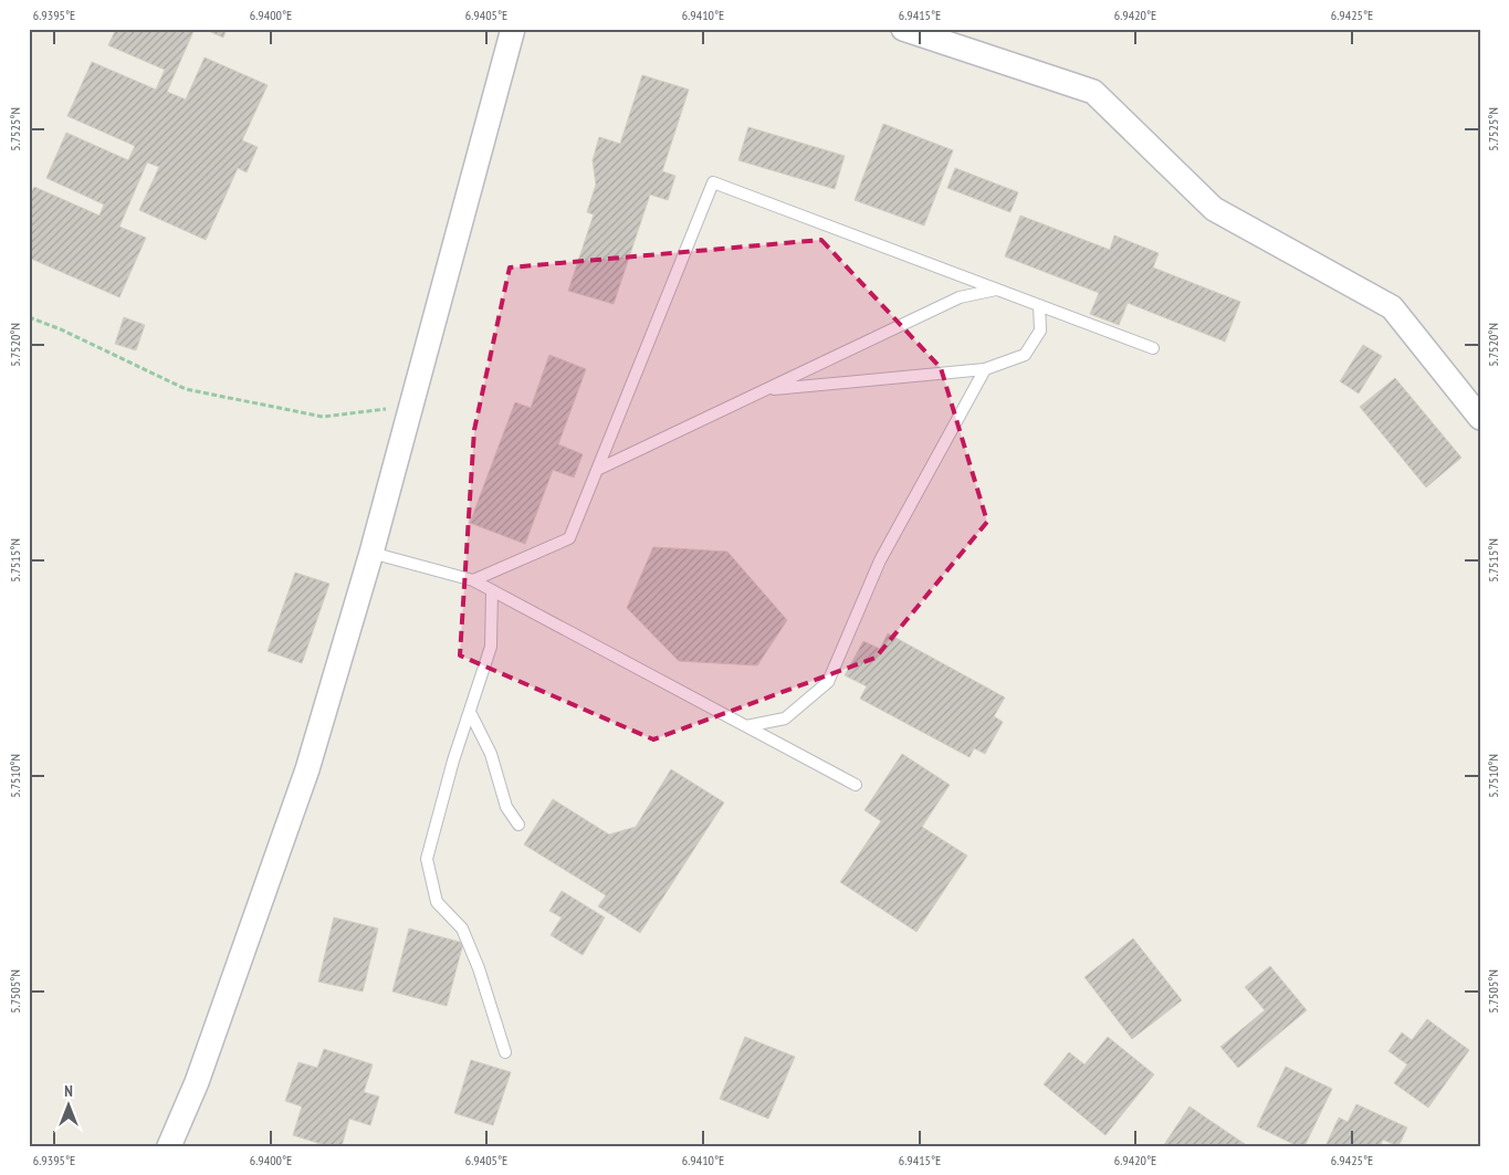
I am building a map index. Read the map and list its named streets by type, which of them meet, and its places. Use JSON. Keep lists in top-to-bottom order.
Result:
{
  "north": "top",
  "coordinates": [
    "6.9395°E",
    "6.9400°E",
    "6.9405°E",
    "6.9410°E",
    "6.9415°E",
    "6.9420°E",
    "6.9425°E",
    "5.7525°N",
    "5.7520°N",
    "5.7515°N",
    "5.7510°N",
    "5.7505°N"
  ]
}
